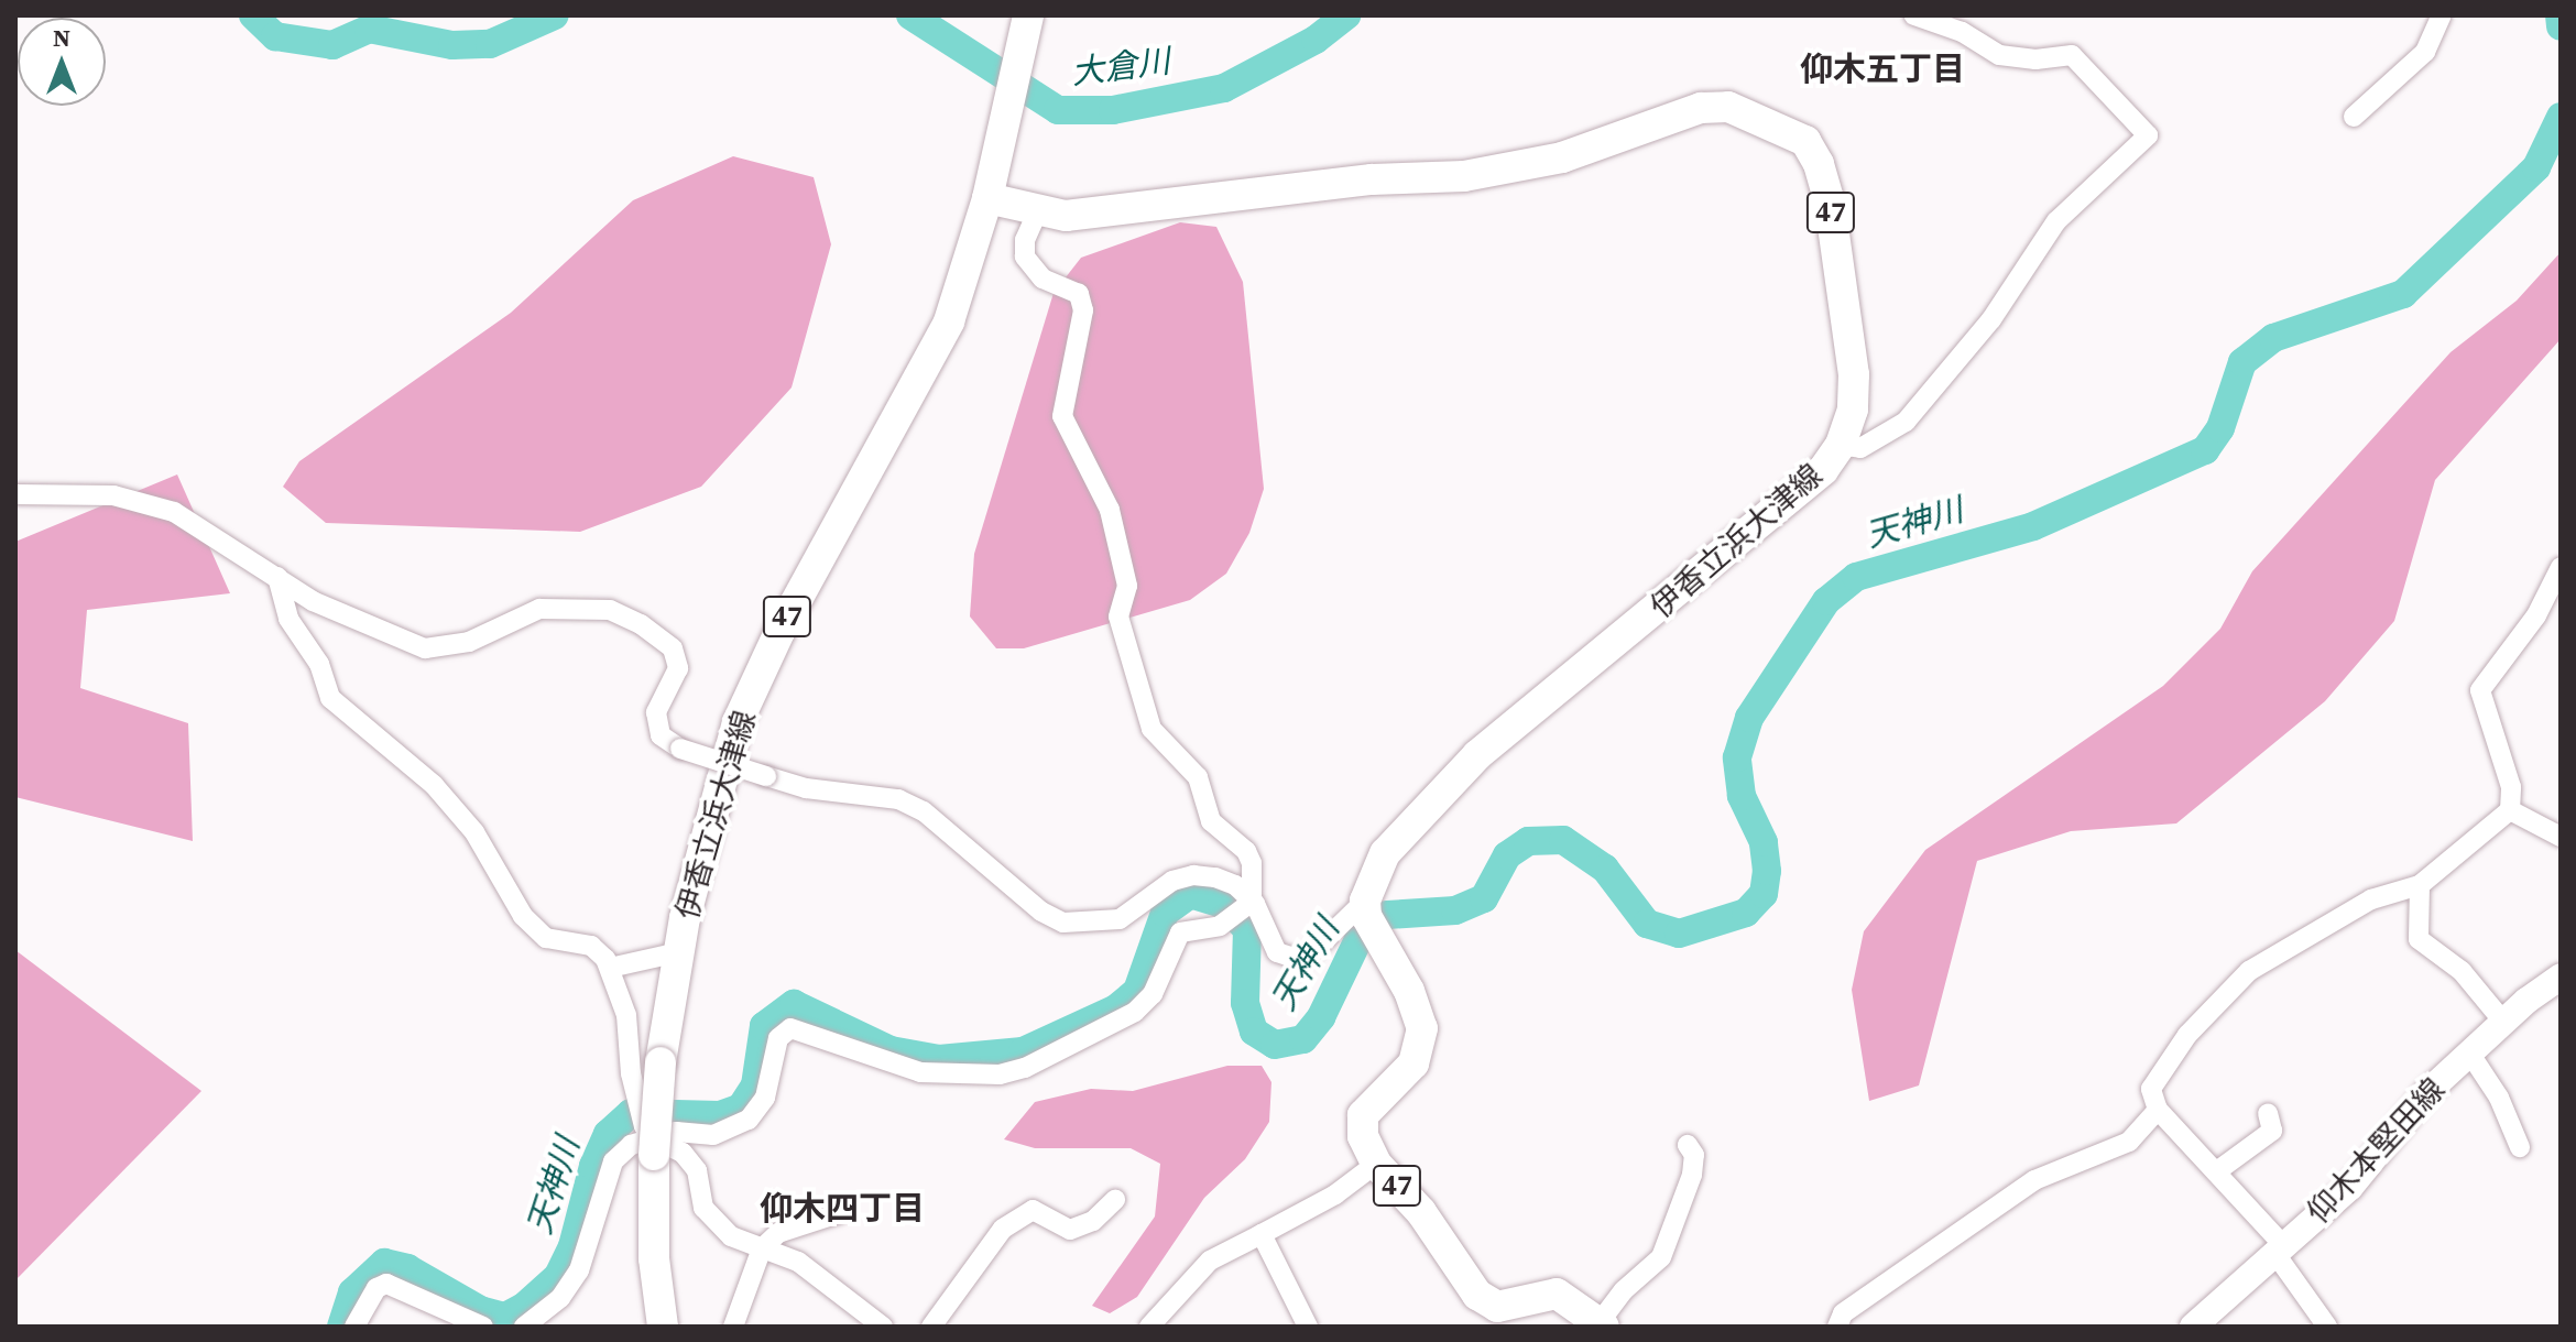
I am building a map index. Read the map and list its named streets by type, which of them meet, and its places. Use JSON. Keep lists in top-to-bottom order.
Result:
{
  "streets": {
    "main road": ["47", "伊香立浜大津線", "仰木本堅田線"]
  },
  "crossings": [
    ["47", "伊香立浜大津線"]
  ],
  "districts": ["仰木五丁目", "仰木四丁目"],
  "water": ["大倉川", "天神川"],
  "north": "top"
}
